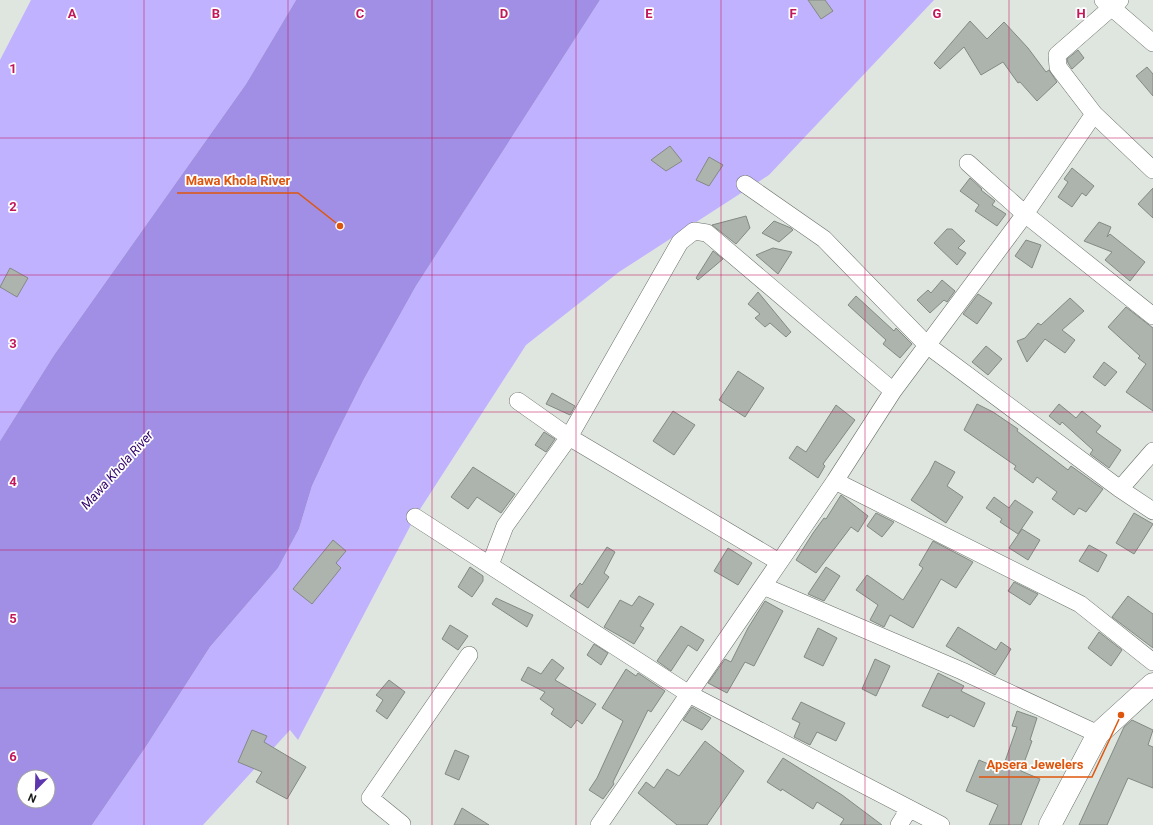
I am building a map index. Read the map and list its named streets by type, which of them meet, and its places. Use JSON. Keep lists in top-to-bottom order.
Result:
{
  "water": ["Mawa Khola River"],
  "places": ["Mawa Khola River", "Apsera Jewelers"],
  "north": "bottom left",
  "grid": {
    "columns": [
      "A",
      "B",
      "C",
      "D",
      "E",
      "F",
      "G",
      "H"
    ],
    "rows": [
      "1",
      "2",
      "3",
      "4",
      "5",
      "6"
    ]
  }
}
